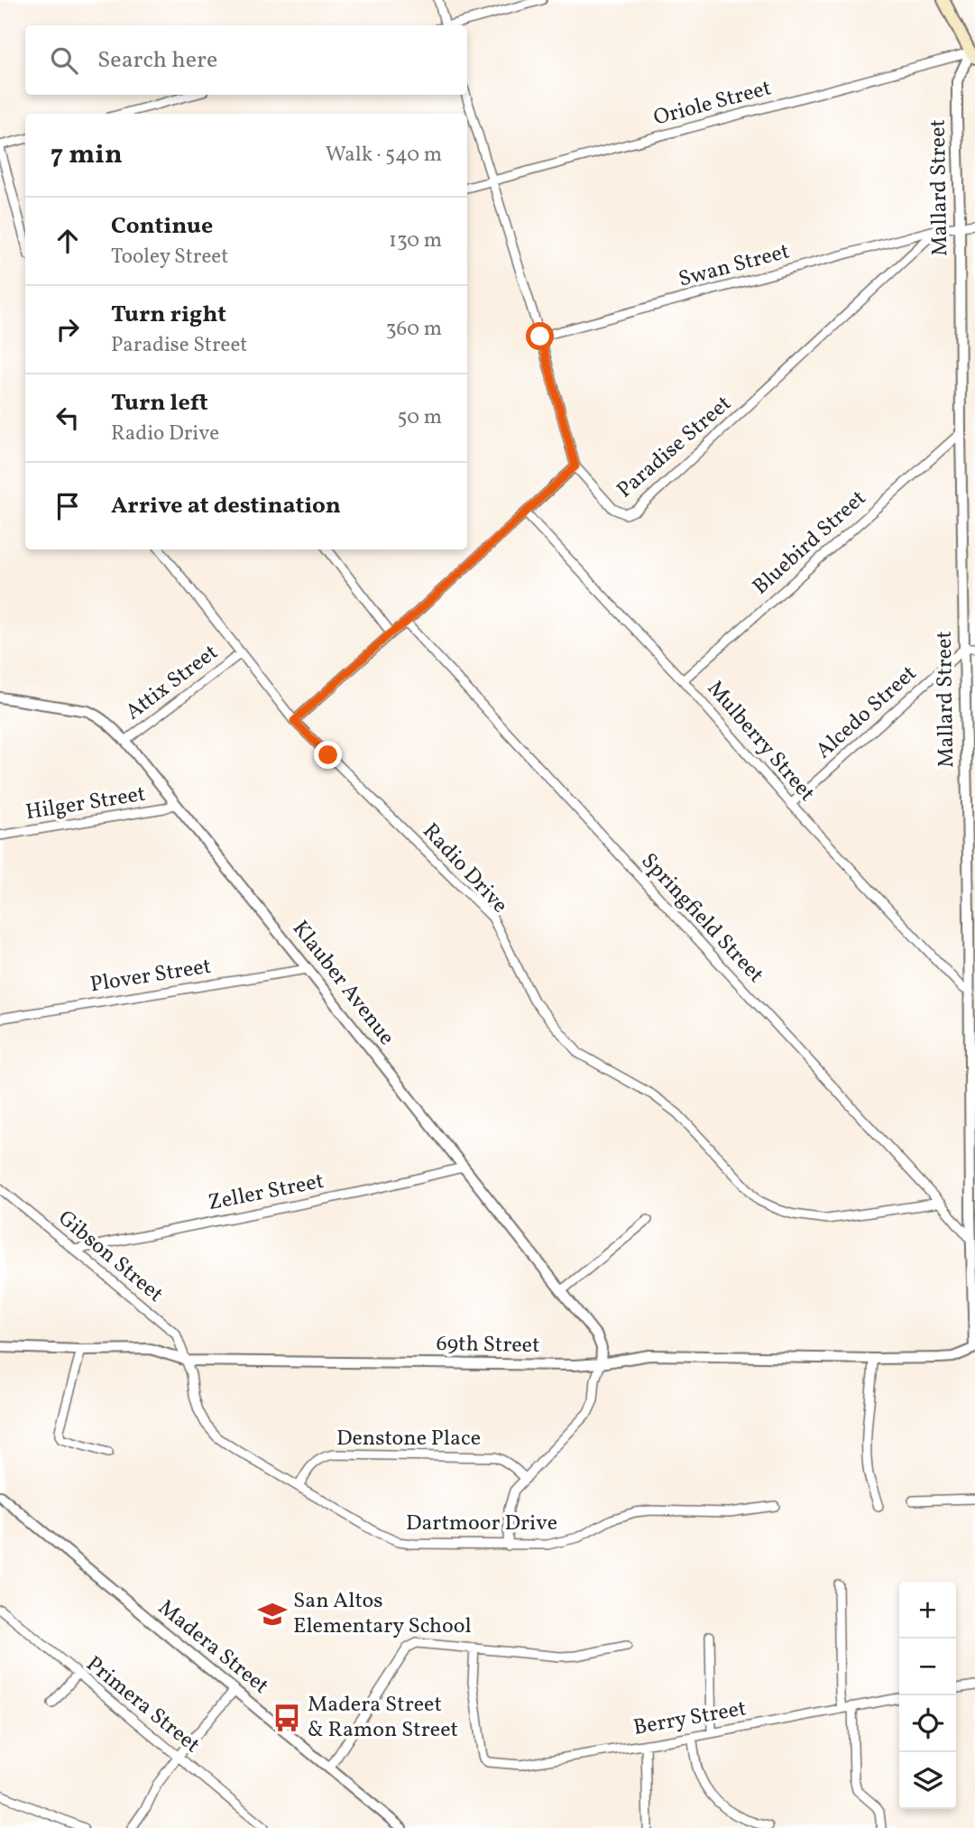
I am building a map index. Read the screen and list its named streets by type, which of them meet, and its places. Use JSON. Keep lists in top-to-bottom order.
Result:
{
  "streets": {
    "street": [
      "Oriole Street",
      "Mallard Street",
      "Swan Street",
      "Paradise Street",
      "Bluebird Street",
      "Attix Street",
      "Alcedo Street",
      "Mulberry Street",
      "Hilger Street",
      "Radio Drive",
      "Springfield Street",
      "Plover Street",
      "Klauber Avenue",
      "Zeller Street",
      "Gibson Street",
      "69th Street",
      "Denstone Place",
      "Dartmoor Drive",
      "Madera Street",
      "Primera Street",
      "Berry Street"
    ]
  },
  "crossings": [
    ["Oriole Street", "Mallard Street"],
    ["Mallard Street", "Swan Street"],
    ["Mallard Street", "Bluebird Street"],
    ["Mallard Street", "Alcedo Street"],
    ["Mallard Street", "Mulberry Street"],
    ["Mallard Street", "Springfield Street"],
    ["Mallard Street", "69th Street"],
    ["Swan Street", "Paradise Street"],
    ["Bluebird Street", "Mulberry Street"],
    ["Attix Street", "Radio Drive"],
    ["Attix Street", "Klauber Avenue"],
    ["Alcedo Street", "Mulberry Street"],
    ["Hilger Street", "Klauber Avenue"],
    ["Radio Drive", "Springfield Street"],
    ["Plover Street", "Klauber Avenue"],
    ["Klauber Avenue", "Zeller Street"],
    ["Klauber Avenue", "69th Street"],
    ["Zeller Street", "Gibson Street"],
    ["Gibson Street", "69th Street"],
    ["Gibson Street", "Dartmoor Drive"],
    ["69th Street", "Dartmoor Drive"],
    ["Denstone Place", "Dartmoor Drive"]
  ],
  "places": {
    "school or university": ["San Altos Elementary School"],
    "bus stop": ["Madera Street & Ramon Street"]
  },
  "page": {
    "search": "Search here",
    "heading": ["7 min", "Walk · 540 m"],
    "list": [
      ["Continue", "Tooley Street", "130 m"],
      ["Turn right", "Paradise Street", "360 m"],
      ["Turn left", "Radio Drive", "50 m"],
      "Arrive at destination"
    ],
    "map_buttons": ["+", "−"]
  }
}
